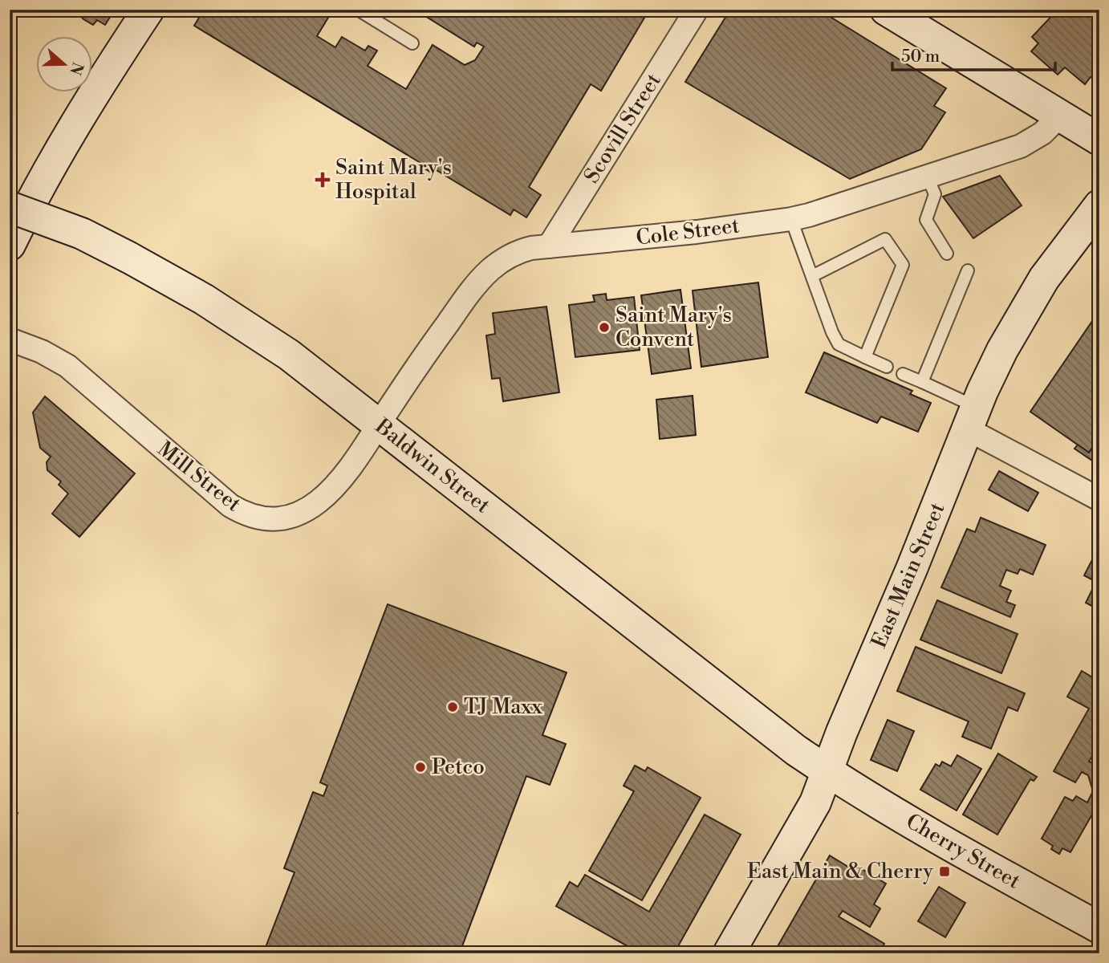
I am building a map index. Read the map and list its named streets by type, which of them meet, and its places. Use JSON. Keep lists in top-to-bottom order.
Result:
{
  "streets": {
    "main road": ["Baldwin Street", "East Main Street", "Cherry Street"],
    "street": ["Scovill Street", "Cole Street", "Mill Street"]
  },
  "crossings": [
    ["Scovill Street", "Cole Street"],
    ["Cole Street", "Baldwin Street"],
    ["Cole Street", "Mill Street"],
    ["Baldwin Street", "Mill Street"],
    ["Baldwin Street", "East Main Street"],
    ["Baldwin Street", "Cherry Street"],
    ["East Main Street", "Cherry Street"]
  ],
  "places": {
    "health": ["Saint Mary's Hospital"],
    "other": ["Saint Mary's Convent", "TJ Maxx", "Petco"],
    "transit": ["East Main & Cherry"]
  },
  "scale_bar": "50 m",
  "north": "right"
}
